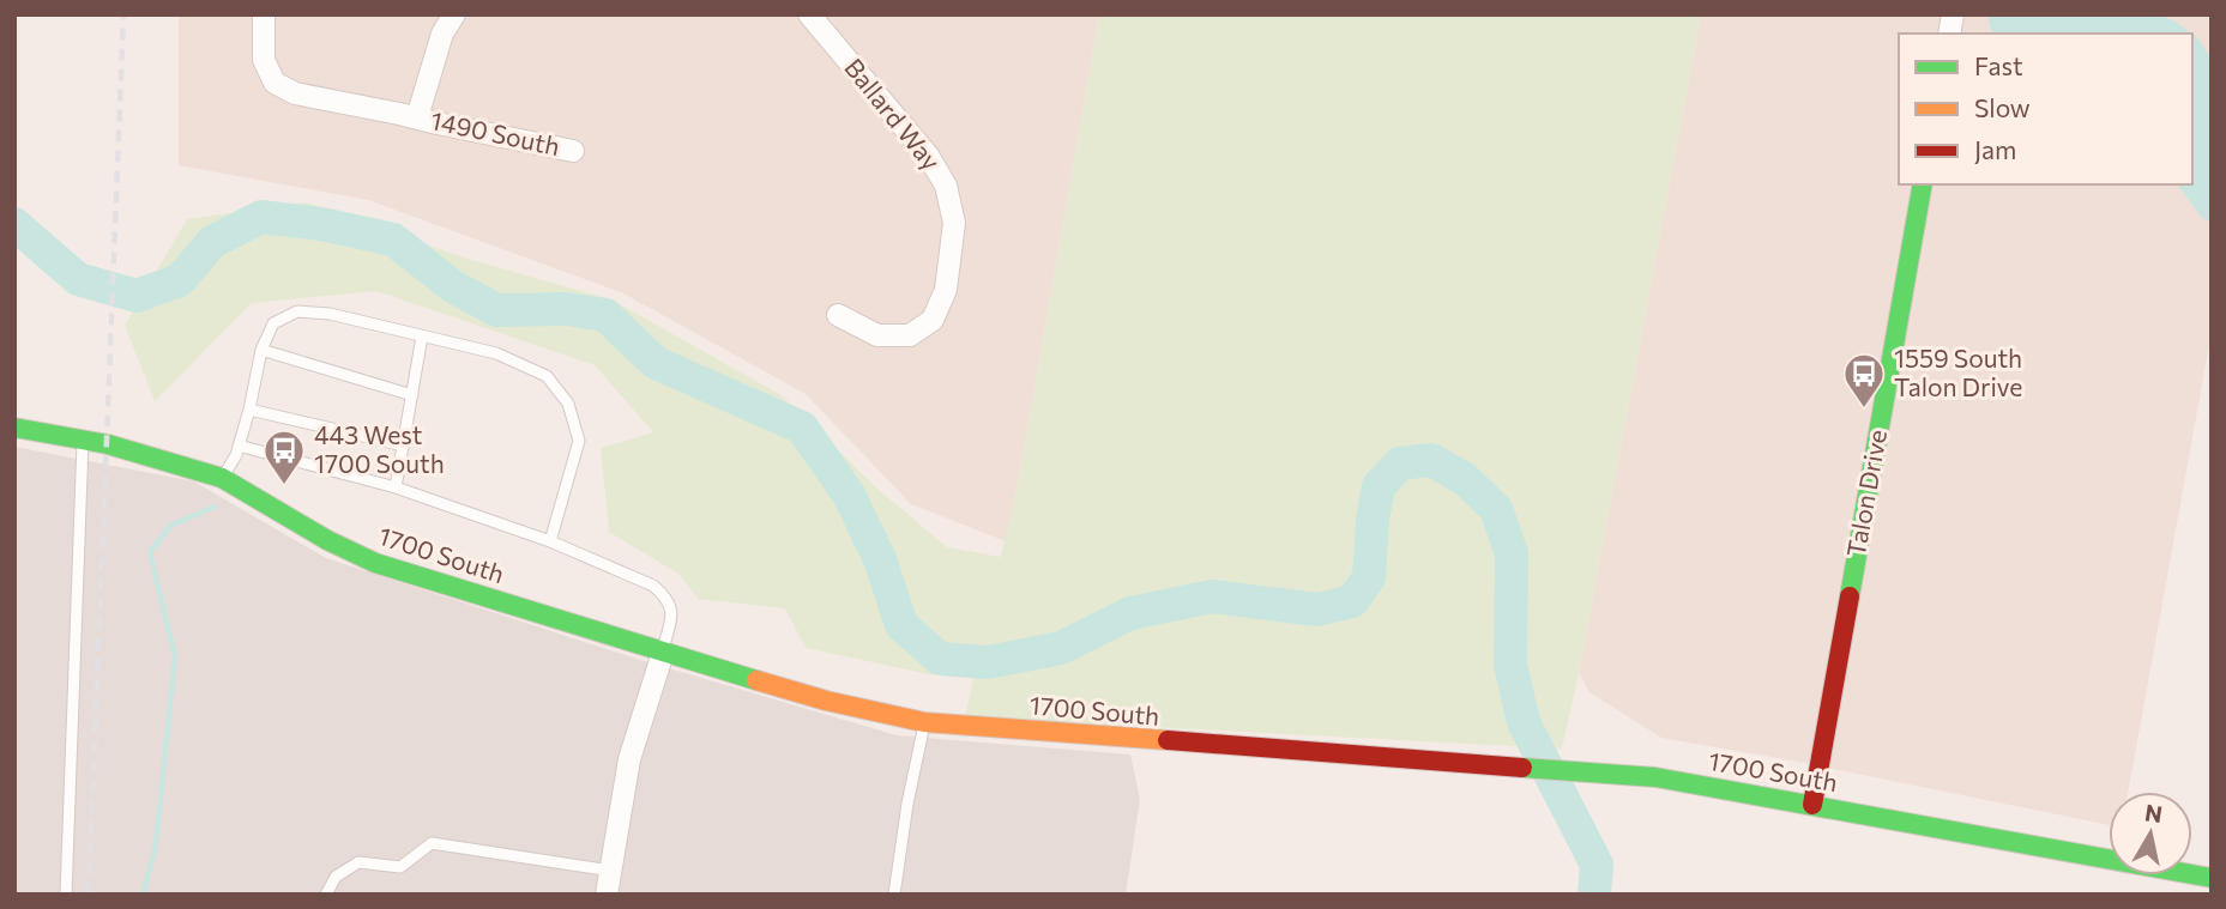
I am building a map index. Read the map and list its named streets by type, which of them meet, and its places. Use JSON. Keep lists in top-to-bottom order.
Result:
{
  "streets": {
    "street": [
      "Ballard Way",
      "1490 South",
      "Talon Drive",
      "1700 South"
    ]
  },
  "crossings": [
    ["Talon Drive", "1700 South"]
  ],
  "places": {
    "bus stop": ["1559 South Talon Drive", "443 West 1700 South"]
  },
  "legend": ["Fast", "Slow", "Jam"],
  "north": "top"
}
